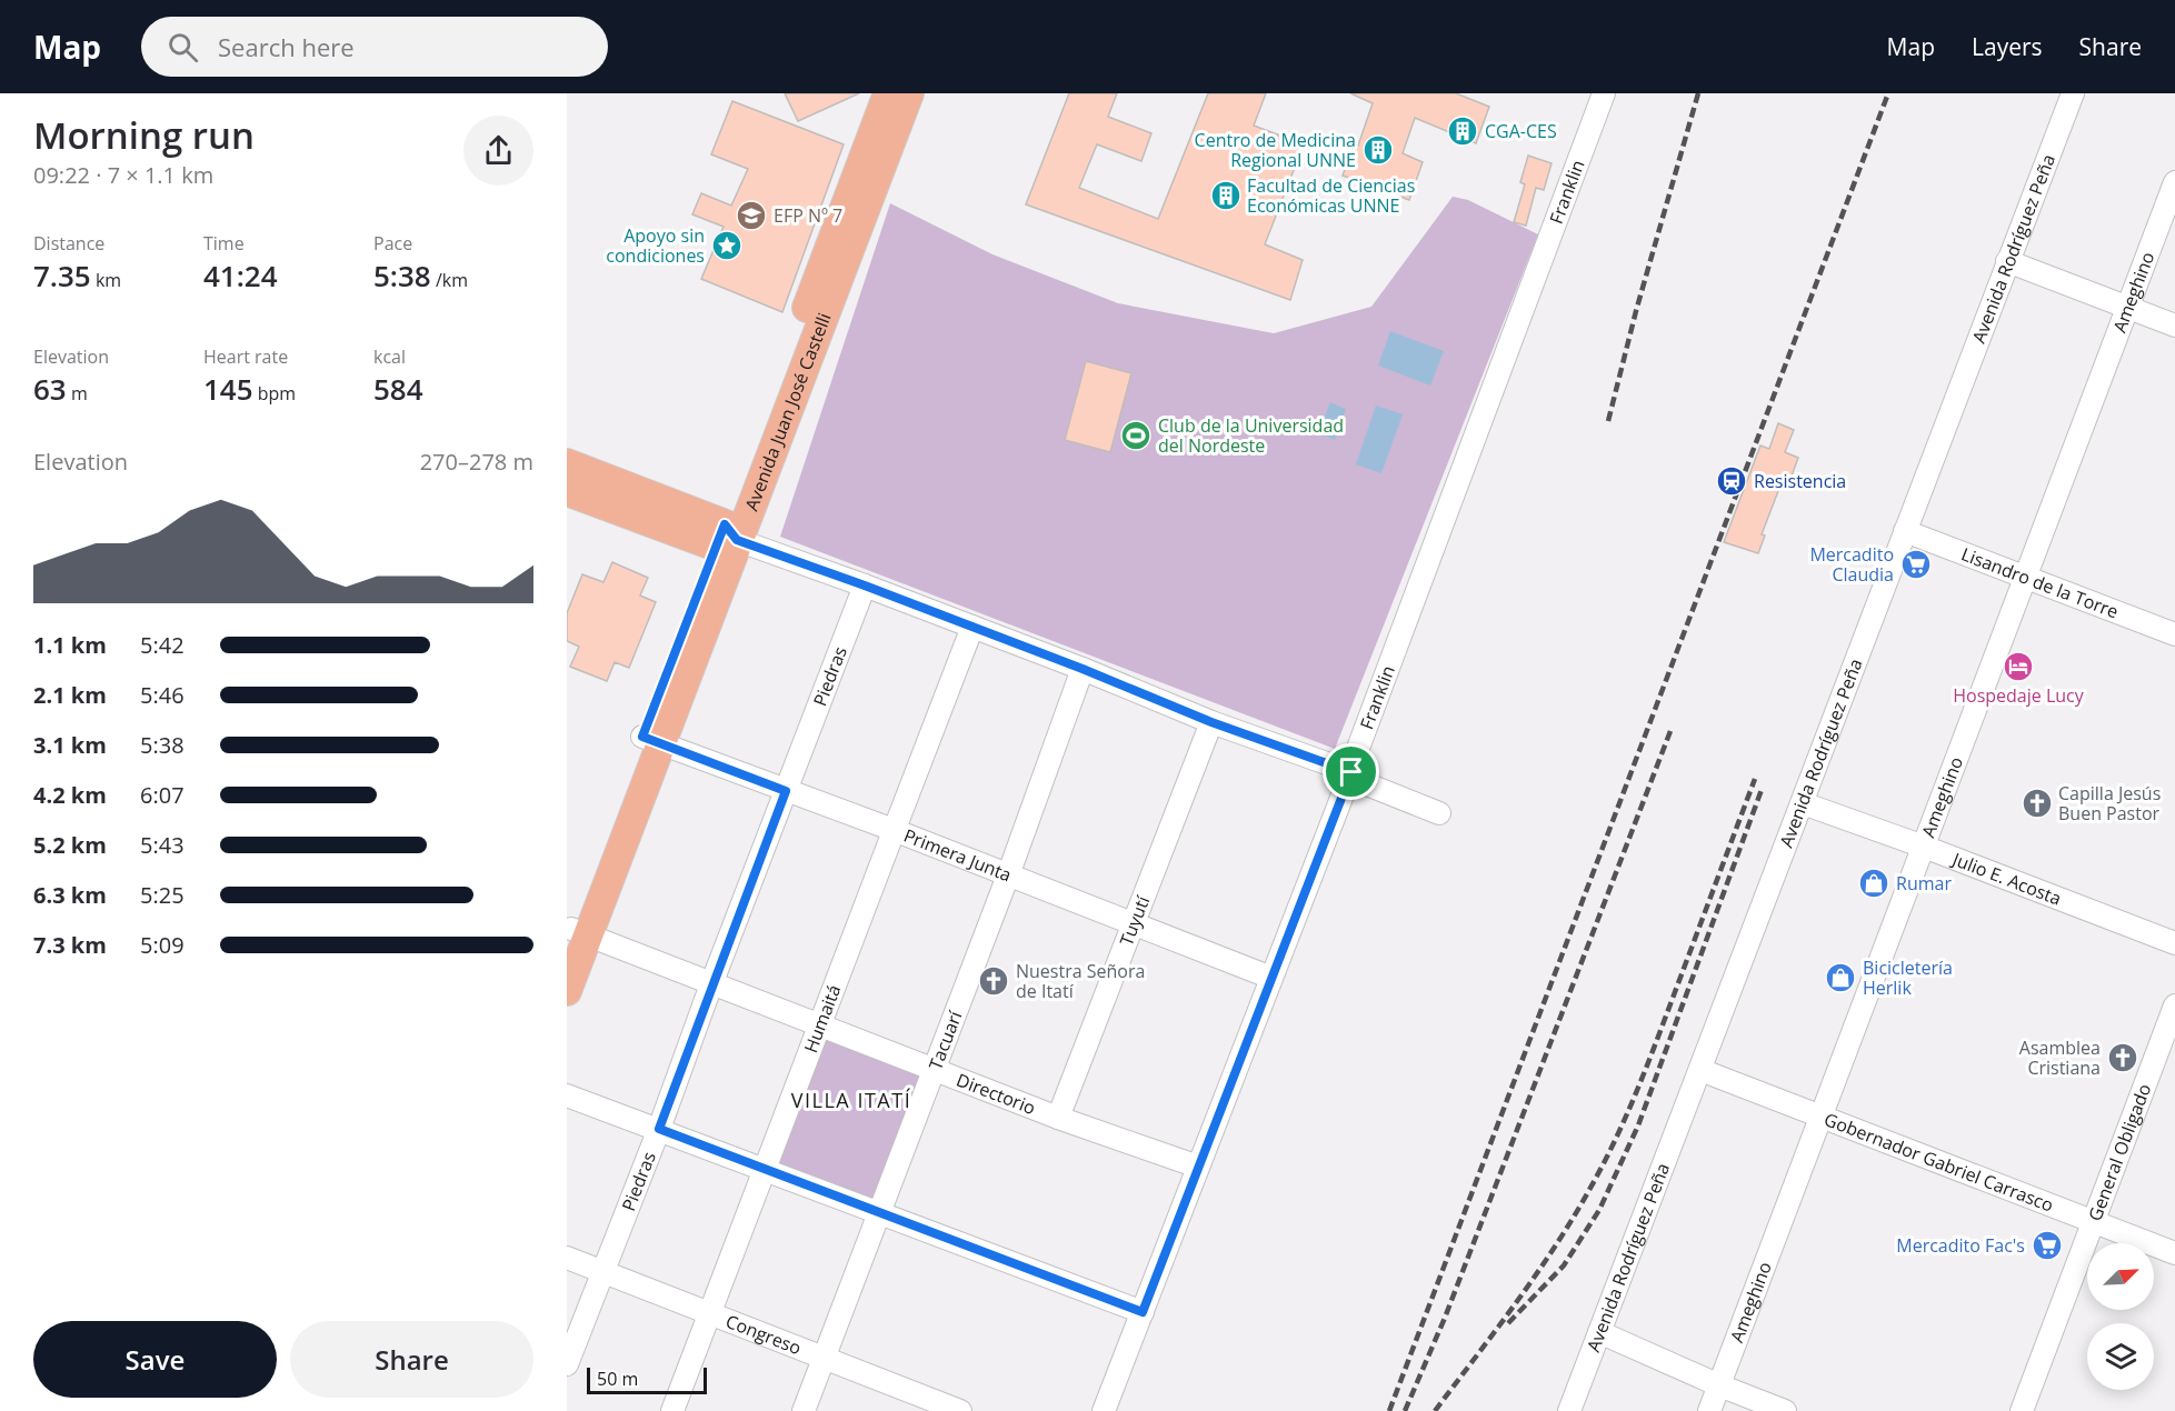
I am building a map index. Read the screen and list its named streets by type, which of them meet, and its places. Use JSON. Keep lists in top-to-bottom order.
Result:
{
  "streets": {
    "main road": ["Avenida Juan José Castelli"],
    "street": [
      "Franklin",
      "Avenida Rodríguez Peña",
      "Ameghino",
      "Lisandro de la Torre",
      "Piedras",
      "Primera Junta",
      "Julio E. Acosta",
      "Tuyutí",
      "Humaitá",
      "Tacuarí",
      "Directorio",
      "General Obligado",
      "Gobernador Gabriel Carrasco",
      "Congreso"
    ]
  },
  "crossings": [
    ["Franklin", "Primera Junta"],
    ["Franklin", "Directorio"],
    ["Avenida Rodríguez Peña", "Lisandro de la Torre"],
    ["Avenida Rodríguez Peña", "Julio E. Acosta"],
    ["Avenida Rodríguez Peña", "Gobernador Gabriel Carrasco"],
    ["Ameghino", "Lisandro de la Torre"],
    ["Ameghino", "Julio E. Acosta"],
    ["Ameghino", "Gobernador Gabriel Carrasco"],
    ["Avenida Juan José Castelli", "Primera Junta"],
    ["Avenida Juan José Castelli", "Directorio"],
    ["Piedras", "Primera Junta"],
    ["Piedras", "Directorio"],
    ["Piedras", "Congreso"],
    ["Primera Junta", "Tuyutí"],
    ["Primera Junta", "Humaitá"],
    ["Primera Junta", "Tacuarí"],
    ["Tuyutí", "Directorio"],
    ["Humaitá", "Directorio"],
    ["Humaitá", "Congreso"],
    ["Tacuarí", "Directorio"],
    ["Tacuarí", "Congreso"],
    ["General Obligado", "Gobernador Gabriel Carrasco"]
  ],
  "districts": ["VILLA ITATÍ"],
  "places": {
    "building": ["CGA-CES", "Centro de Medicina Regional UNNE", "Facultad de Ciencias Económicas UNNE"],
    "school or university": ["EFP Nº 7"],
    "place": ["Apoyo sin condiciones"],
    "sports": ["Club de la Universidad del Nordeste"],
    "station": ["Resistencia"],
    "supermarket": ["Mercadito Claudia", "Mercadito Fac's"],
    "hotel": ["Hospedaje Lucy"],
    "church": ["Capilla Jesús Buen Pastor", "Nuestra Señora de Itatí", "Asamblea Cristiana"],
    "shop": ["Rumar", "Bicicletería Herlik"]
  },
  "scale_bar": "50 m",
  "north": "top right",
  "page": {
    "header": "Map",
    "search": "Search here",
    "nav": ["Map", "Layers", "Share"],
    "heading": ["Morning run", "09:22 · 7 × 1.1 km"],
    "stats": [
      ["Distance", "7.35 km"],
      ["Time", "41:24"],
      ["Pace", "5:38 /km"],
      ["Elevation", "63 m"],
      ["Heart rate", "145 bpm"],
      ["kcal", "584"]
    ],
    "chart": ["Elevation", "270–278 m"],
    "list": [
      {
        "name": "1.1 km",
        "note": "5:42"
      },
      {
        "name": "2.1 km",
        "note": "5:46"
      },
      {
        "name": "3.1 km",
        "note": "5:38"
      },
      {
        "name": "4.2 km",
        "note": "6:07"
      },
      {
        "name": "5.2 km",
        "note": "5:43"
      },
      {
        "name": "6.3 km",
        "note": "5:25"
      },
      {
        "name": "7.3 km",
        "note": "5:09"
      }
    ],
    "buttons": ["Save", "Share"],
    "scale": "50 m"
  }
}
